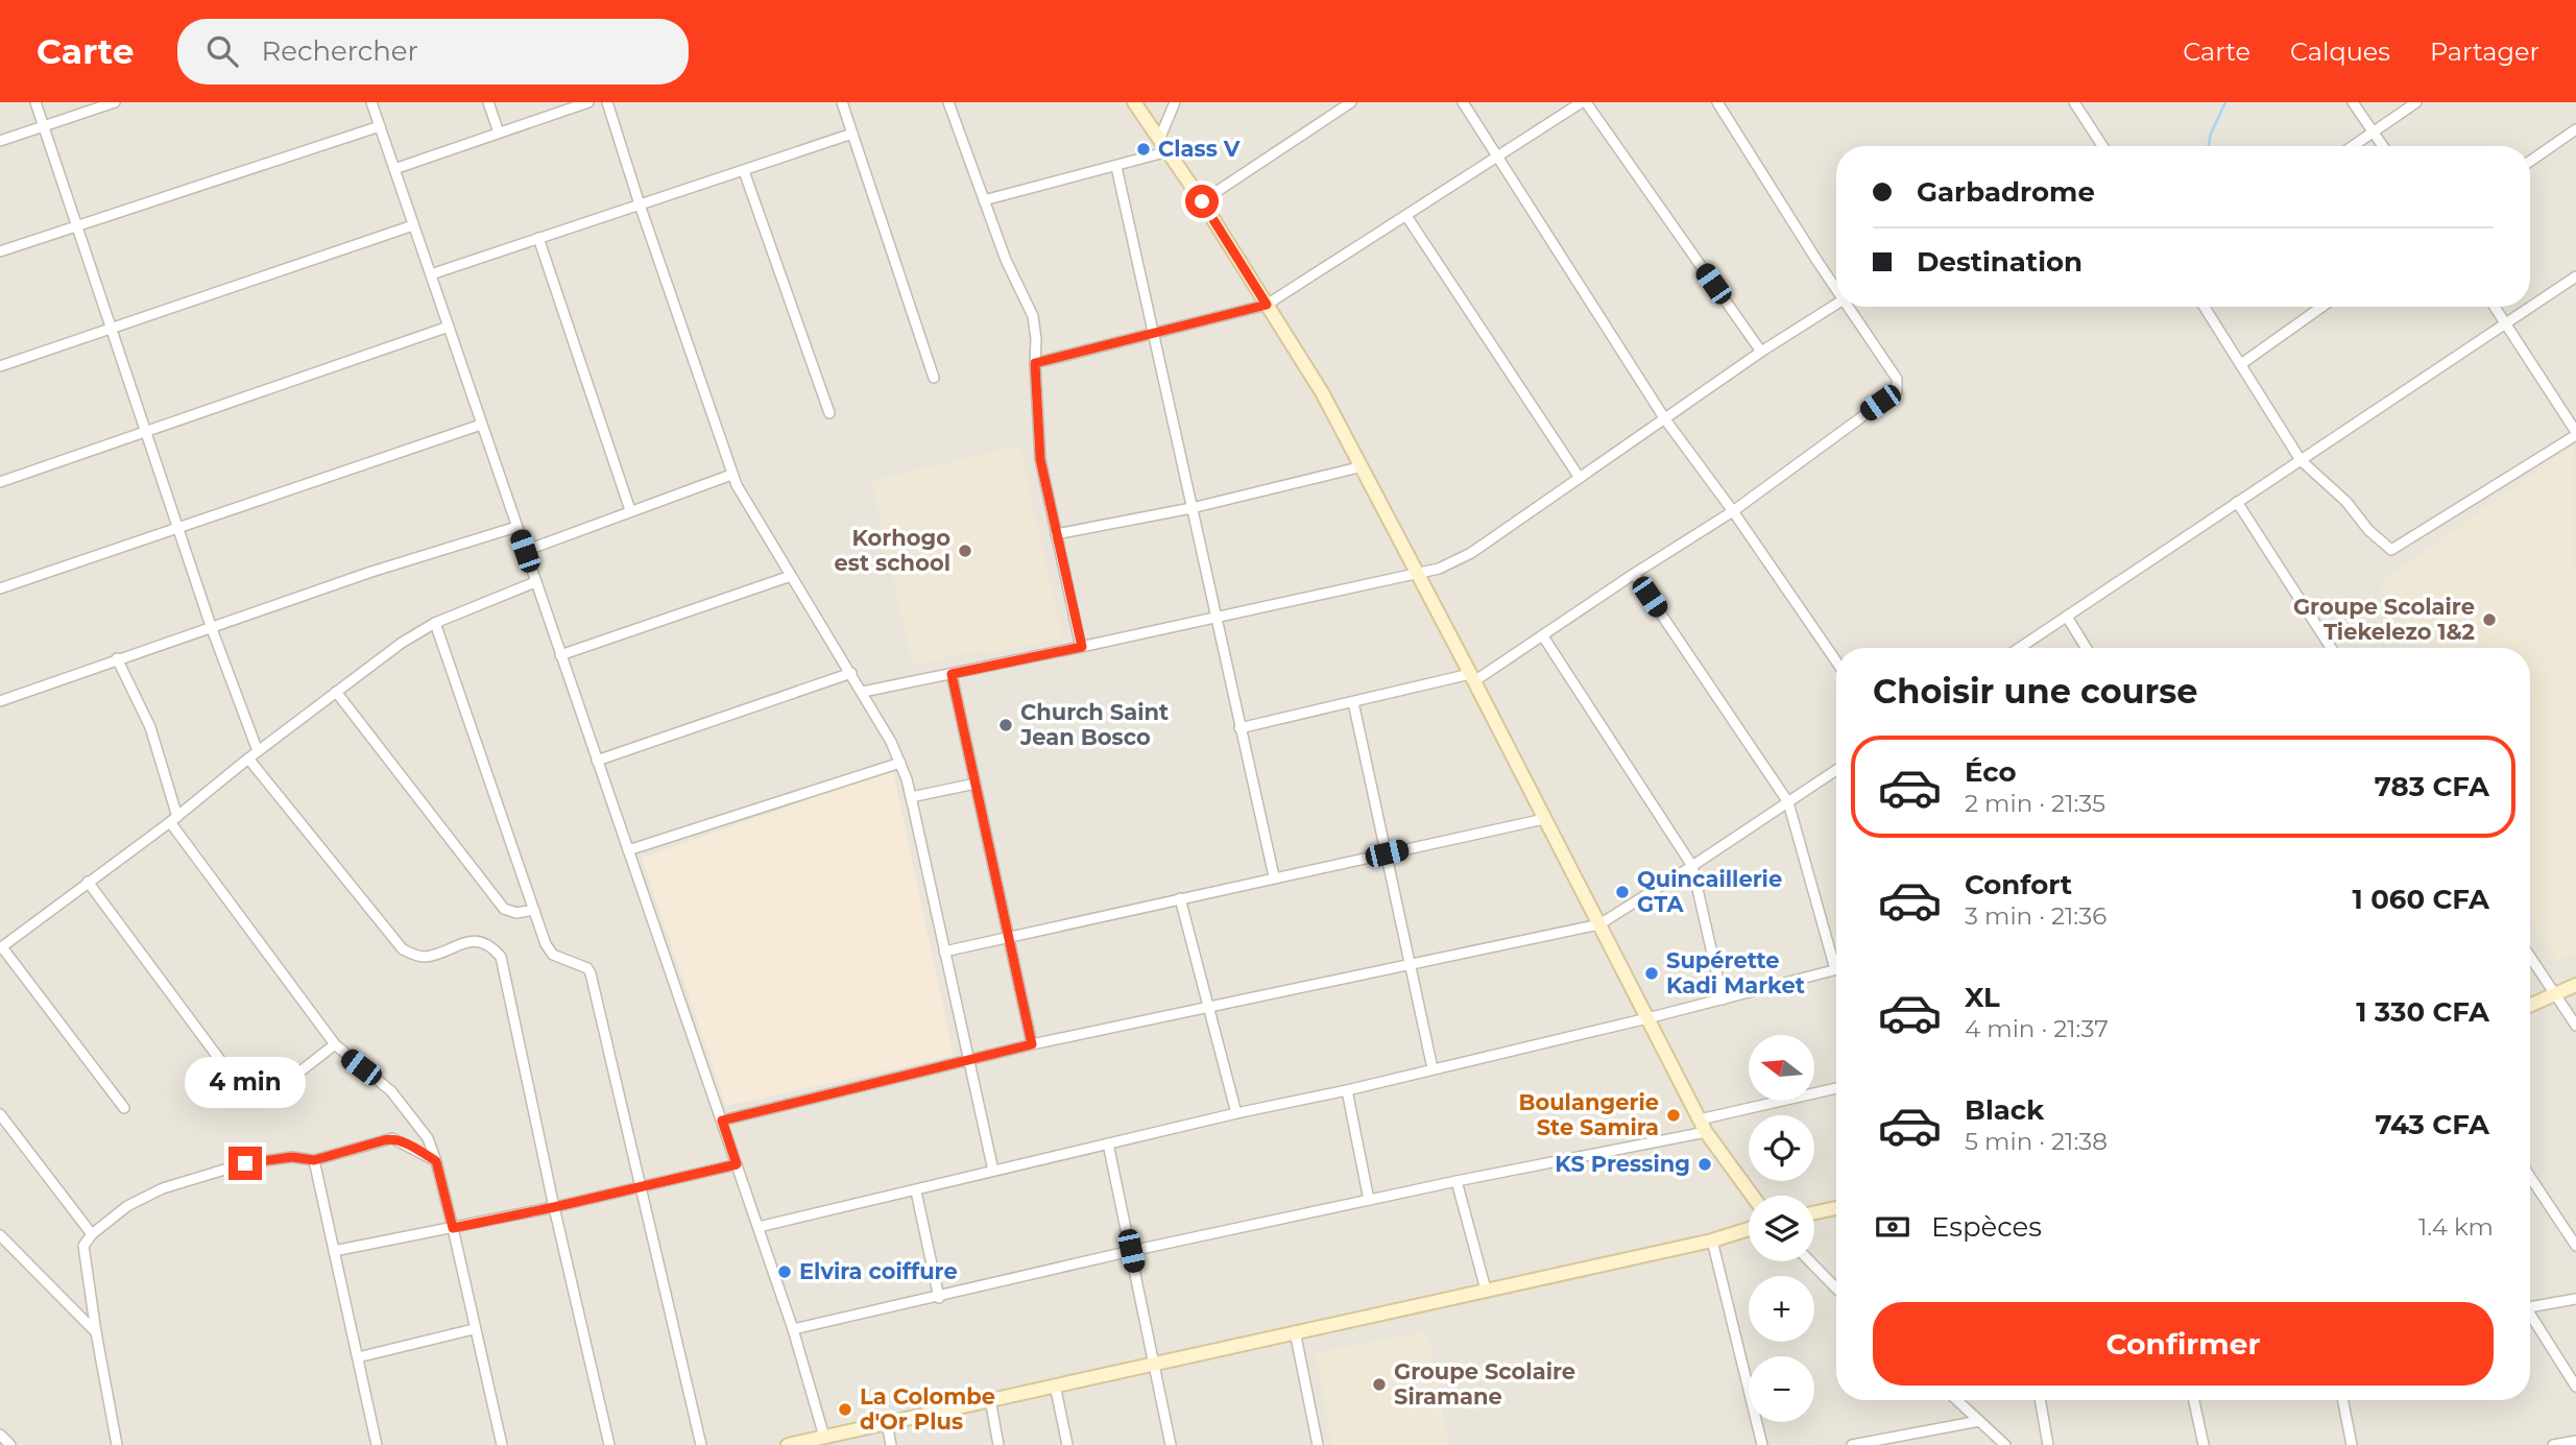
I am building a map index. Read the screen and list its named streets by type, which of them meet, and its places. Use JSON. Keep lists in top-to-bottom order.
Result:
{
  "places": [
    "Class V",
    "Korhogo est school",
    "Groupe Scolaire Tiekelezo 1&2",
    "Church Saint Jean Bosco",
    "Quincaillerie GTA",
    "Supérette Kadi Market",
    "Boulangerie Ste Samira",
    "KS Pressing",
    "Elvira coiffure",
    "Groupe Scolaire Siramane",
    "La Colombe d'Or Plus"
  ],
  "north": "left",
  "page": {
    "header": "Carte",
    "search": "Rechercher",
    "nav": ["Carte", "Calques", "Partager"],
    "banner": ["Garbadrome", "Destination"],
    "heading": "Choisir une course",
    "list": [
      {
        "name": "Éco",
        "note": "2 min · 21:35",
        "value": "783 CFA"
      },
      {
        "name": "Confort",
        "note": "3 min · 21:36",
        "value": "1 060 CFA"
      },
      {
        "name": "XL",
        "note": "4 min · 21:37",
        "value": "1 330 CFA"
      },
      {
        "name": "Black",
        "note": "5 min · 21:38",
        "value": "743 CFA"
      }
    ],
    "map_buttons": ["+", "−"],
    "bubble": "4 min",
    "pay": ["Espèces", "1.4 km"],
    "buttons": "Confirmer"
  }
}
